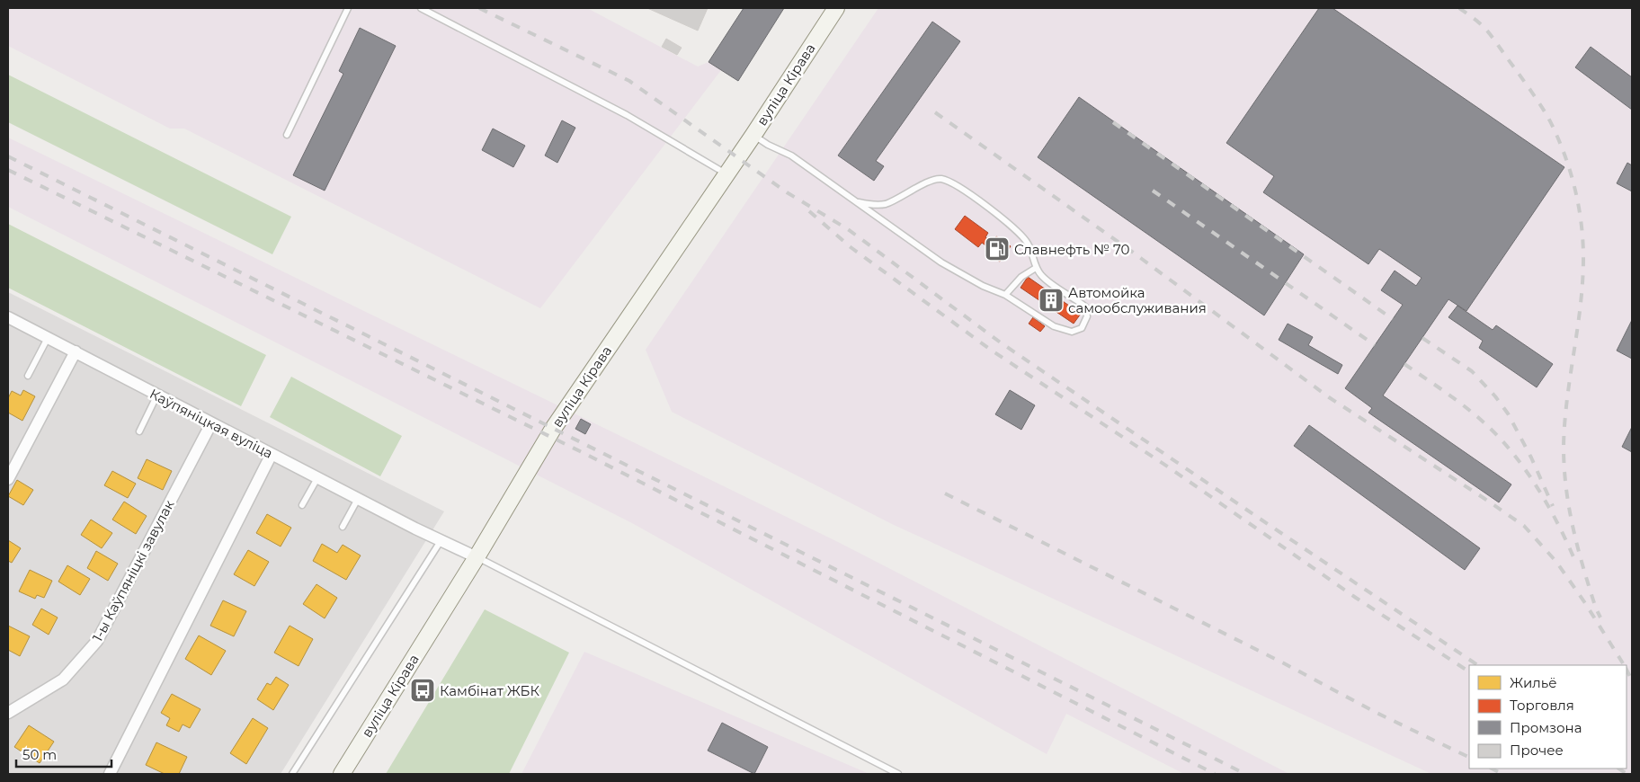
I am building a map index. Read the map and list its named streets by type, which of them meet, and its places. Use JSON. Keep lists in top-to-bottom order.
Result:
{
  "streets": {
    "main road": ["вуліца Кірава"],
    "street": ["Каўпяніцкая вуліца", "1-ы Каўпяніцкі завулак"]
  },
  "crossings": [
    ["вуліца Кірава", "Каўпяніцкая вуліца"],
    ["Каўпяніцкая вуліца", "1-ы Каўпяніцкі завулак"]
  ],
  "places": {
    "fuel station": ["Славнефть № 70"],
    "building": ["Автомойка самообслуживания"],
    "bus stop": ["Камбінат ЖБК"]
  },
  "legend": [
    "Жильё",
    "Торговля",
    "Промзона",
    "Прочее"
  ],
  "scale_bar": "50 m"
}
